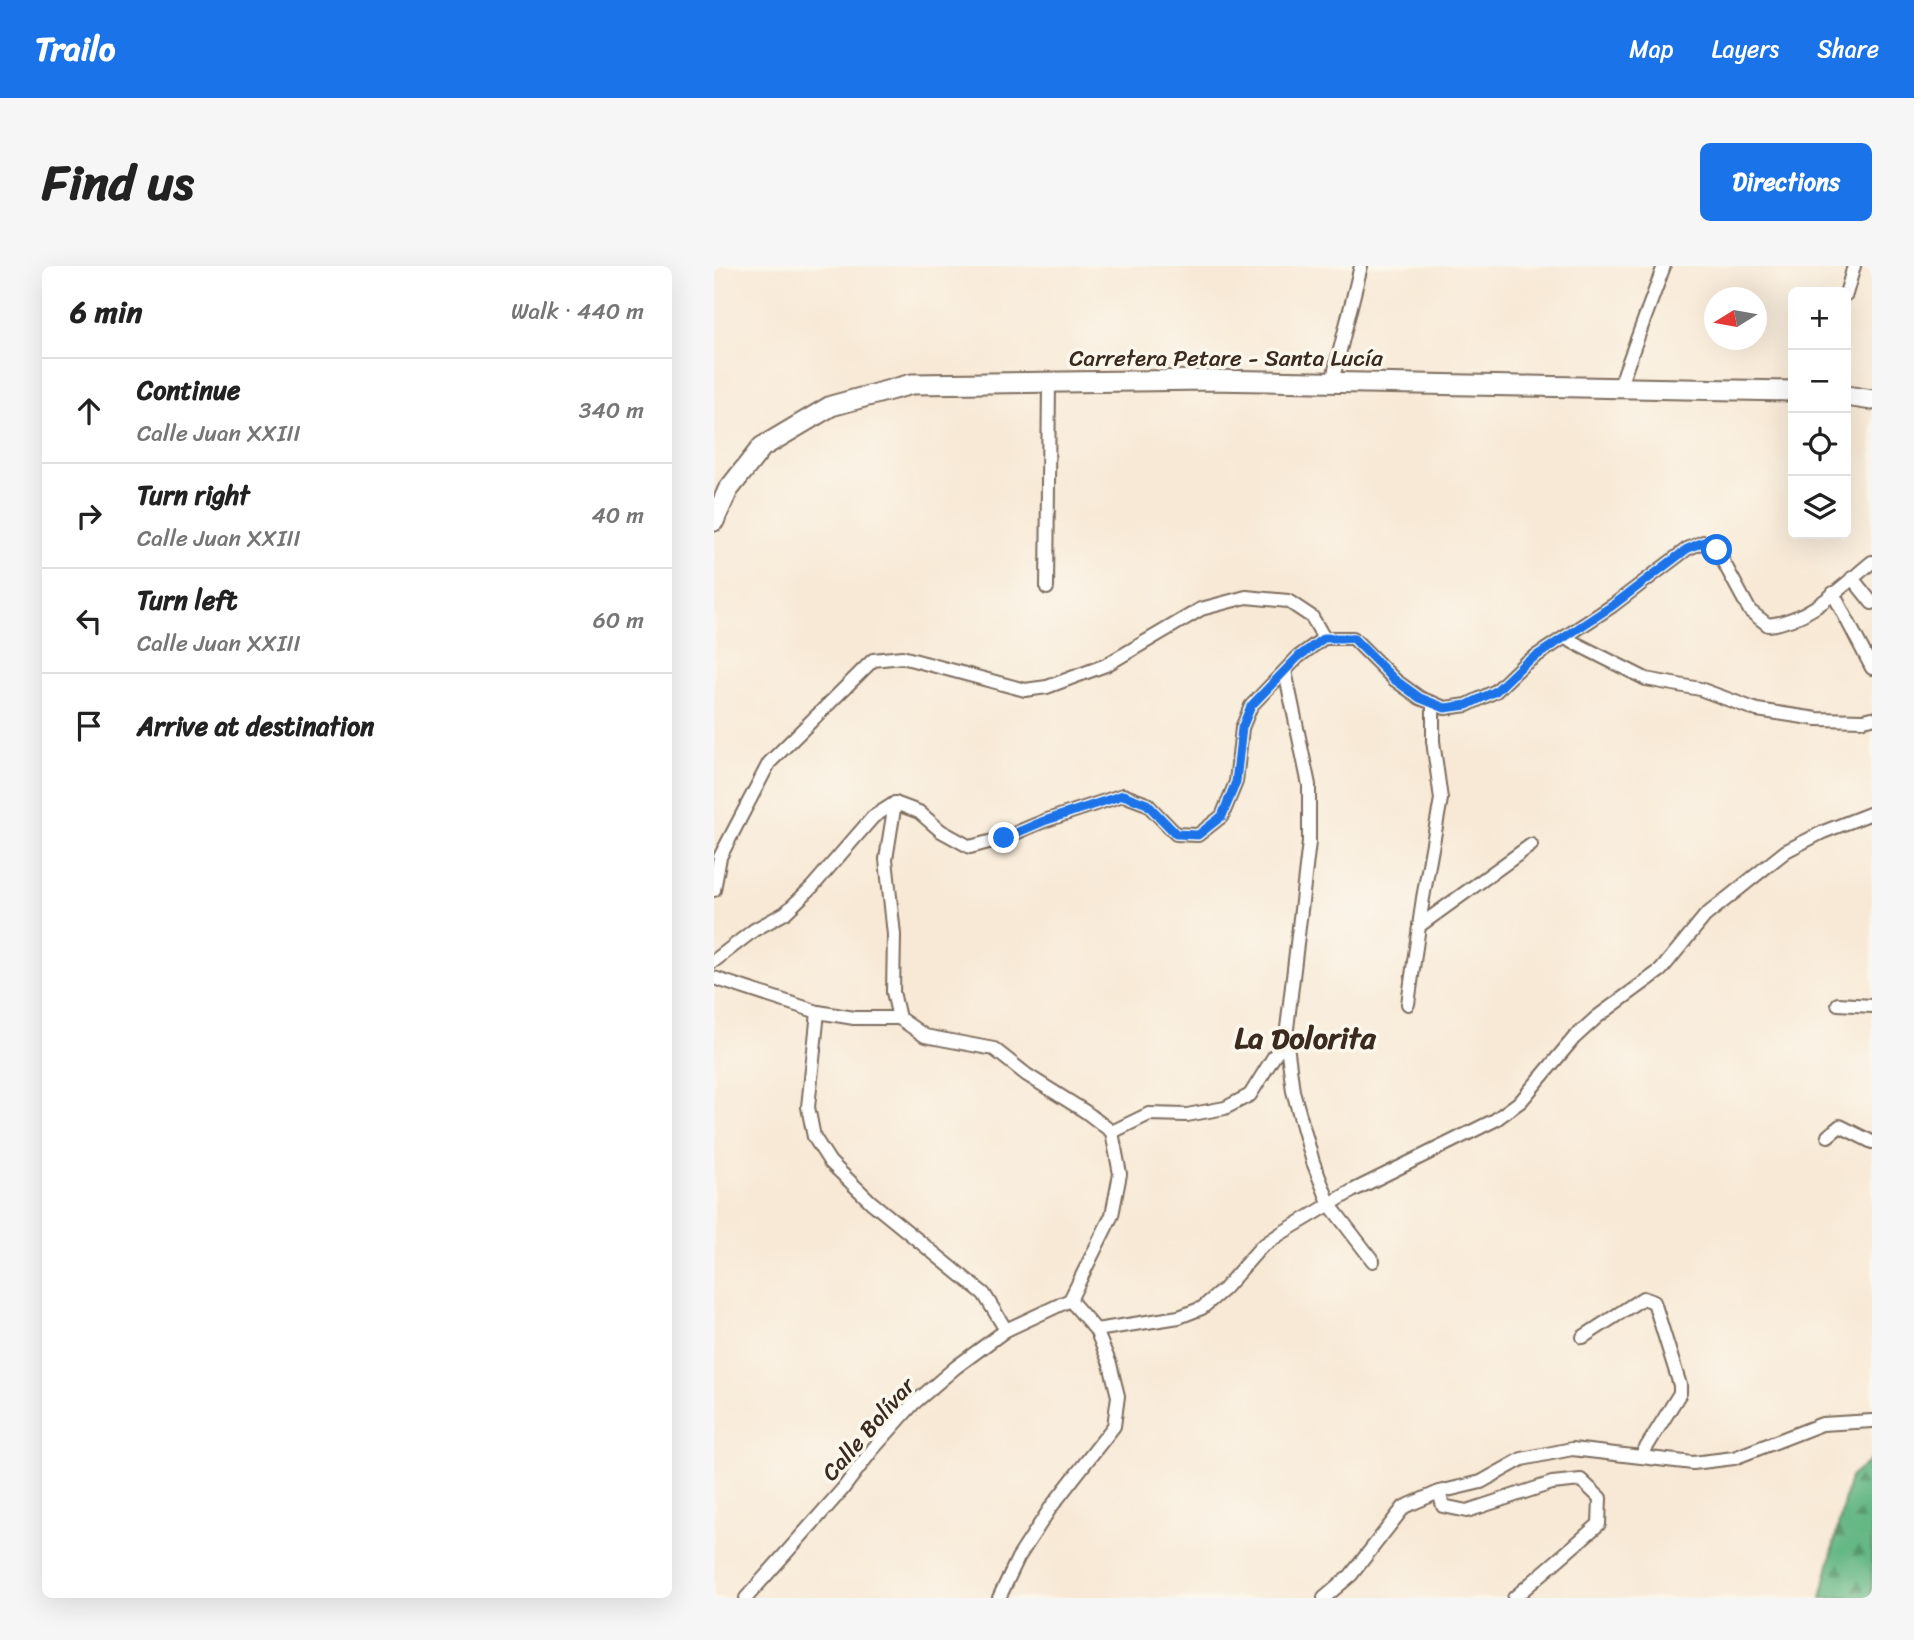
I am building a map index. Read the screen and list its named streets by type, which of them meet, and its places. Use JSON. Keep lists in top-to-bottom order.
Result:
{
  "streets": {
    "main road": ["Carretera Petare - Santa Lucía"],
    "street": ["Calle Bolívar"]
  },
  "districts": ["La Dolorita"],
  "north": "left",
  "page": {
    "header": "Trailo",
    "nav": ["Map", "Layers", "Share"],
    "title": "Find us",
    "buttons": "Directions",
    "heading": ["6 min", "Walk · 440 m"],
    "map_buttons": ["+", "−"],
    "list": [
      ["Continue", "Calle Juan XXIII", "340 m"],
      ["Turn right", "Calle Juan XXIII", "40 m"],
      ["Turn left", "Calle Juan XXIII", "60 m"],
      "Arrive at destination"
    ]
  }
}
